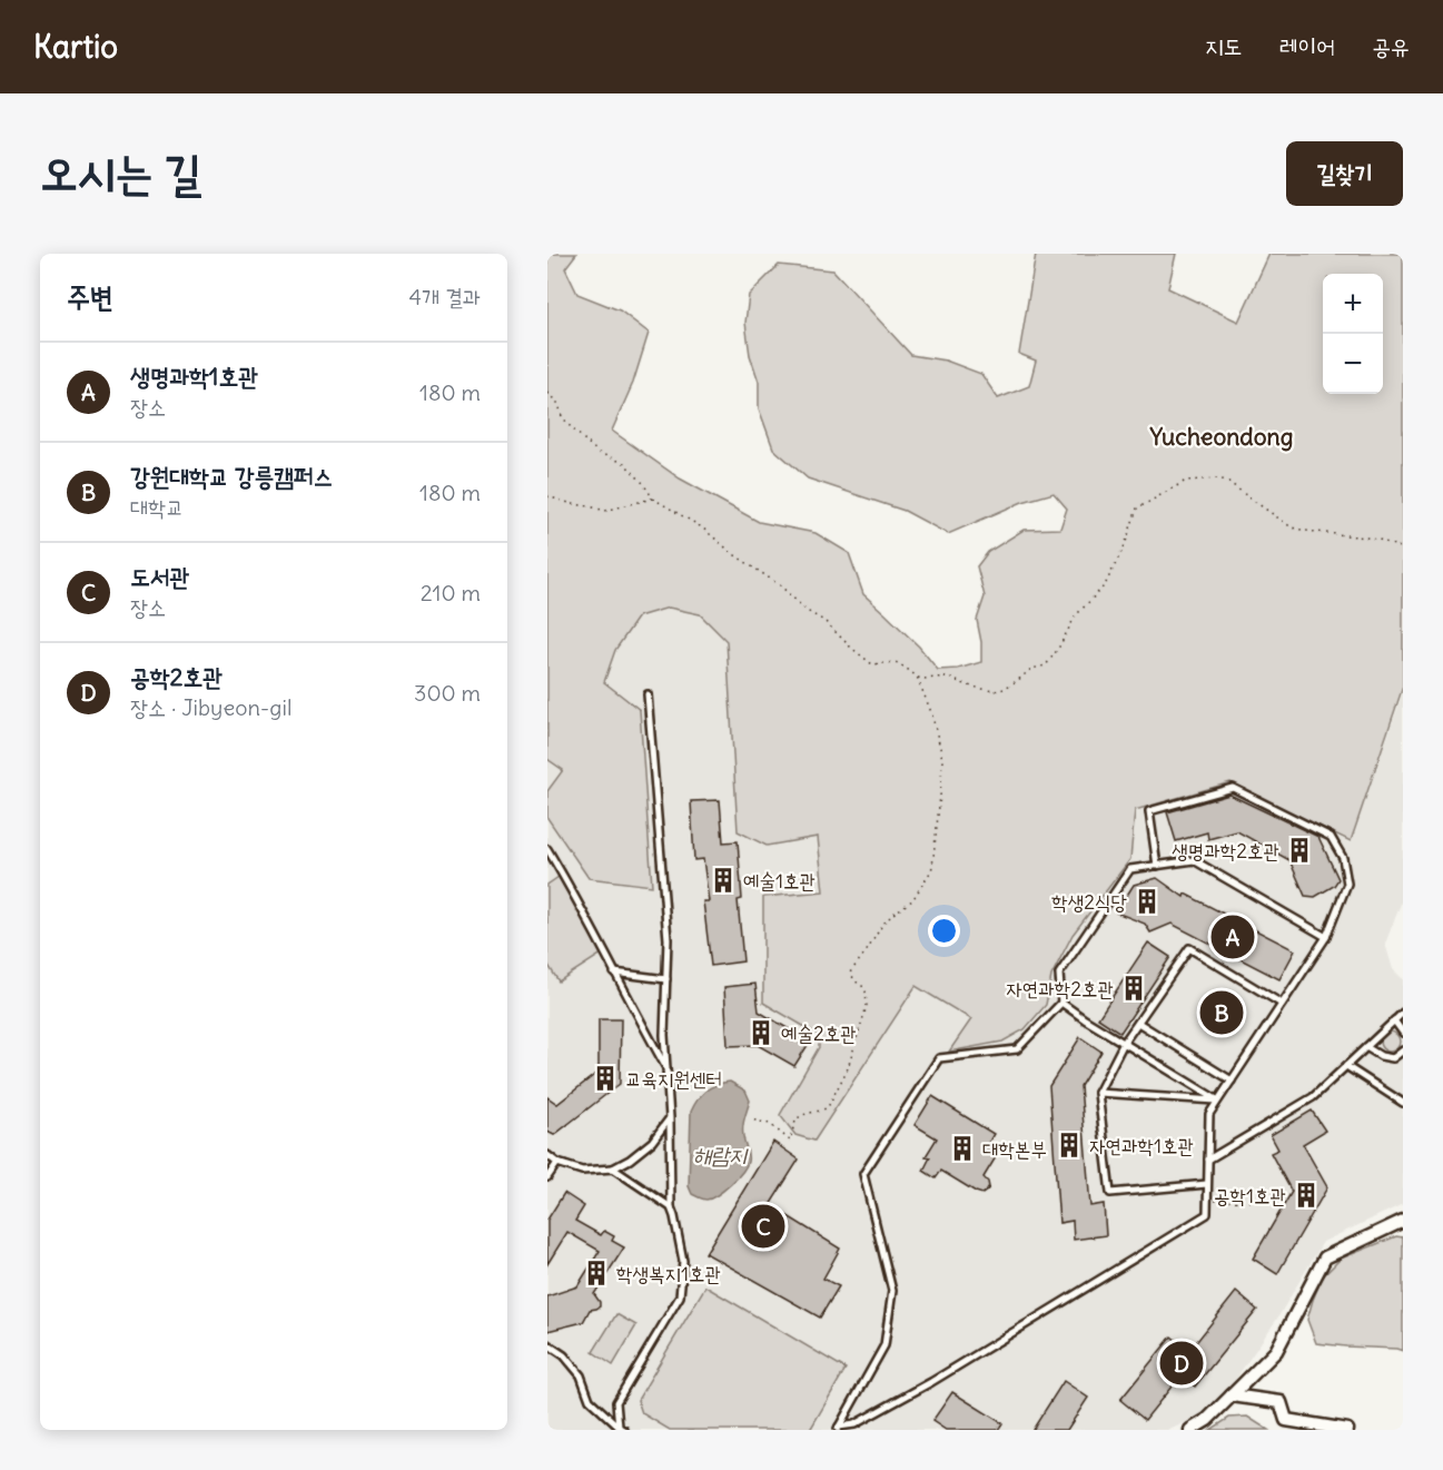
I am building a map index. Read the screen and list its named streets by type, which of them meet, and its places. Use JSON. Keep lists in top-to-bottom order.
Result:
{
  "districts": ["Yucheondong"],
  "water": ["해람지"],
  "places": {
    "building": [
      "생명과학2호관",
      "예술1호관",
      "학생2식당",
      "자연과학2호관",
      "예술2호관",
      "교육지원센터",
      "자연과학1호관",
      "대학본부",
      "공학1호관",
      "학생복지1호관"
    ]
  },
  "page": {
    "header": "Kartio",
    "nav": ["지도", "레이어", "공유"],
    "buttons": "길찾기",
    "title": "오시는 길",
    "heading": ["주변", "4개 결과"],
    "map_buttons": ["+", "−"],
    "list": [
      {
        "mark": "A",
        "name": "생명과학1호관",
        "note": "장소",
        "value": "180 m"
      },
      {
        "mark": "B",
        "name": "강원대학교 강릉캠퍼스",
        "note": "대학교",
        "value": "180 m"
      },
      {
        "mark": "C",
        "name": "도서관",
        "note": "장소",
        "value": "210 m"
      },
      {
        "mark": "D",
        "name": "공학2호관",
        "note": "장소 · Jibyeon-gil",
        "value": "300 m"
      }
    ],
    "pins": [
      "A",
      "B",
      "C",
      "D"
    ]
  }
}
